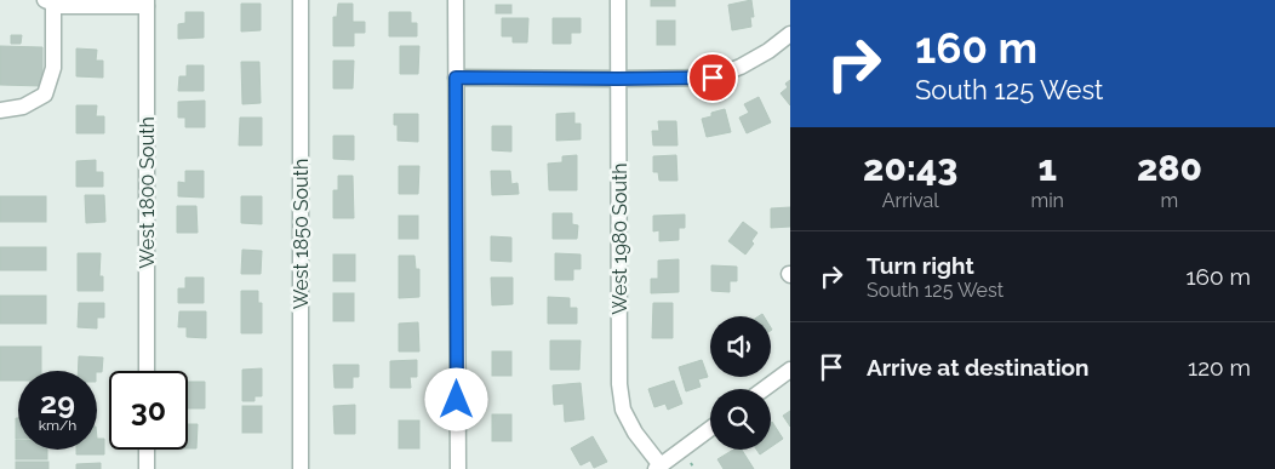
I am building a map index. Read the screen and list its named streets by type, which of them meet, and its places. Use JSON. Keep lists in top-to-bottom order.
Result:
{
  "streets": {
    "street": ["West 1800 South", "West 1850 South", "West 1980 South"]
  },
  "page": {
    "turn": ["160 m", "South 125 West"],
    "eta": [
      "20:43",
      "Arrival",
      "1",
      "min",
      "280",
      "m"
    ],
    "list": [
      {
        "name": "Turn right",
        "note": "South 125 West",
        "value": "160 m"
      },
      {
        "name": "Arrive at destination",
        "value": "120 m"
      }
    ],
    "speed": "29 km/h",
    "limit": "30"
  }
}
